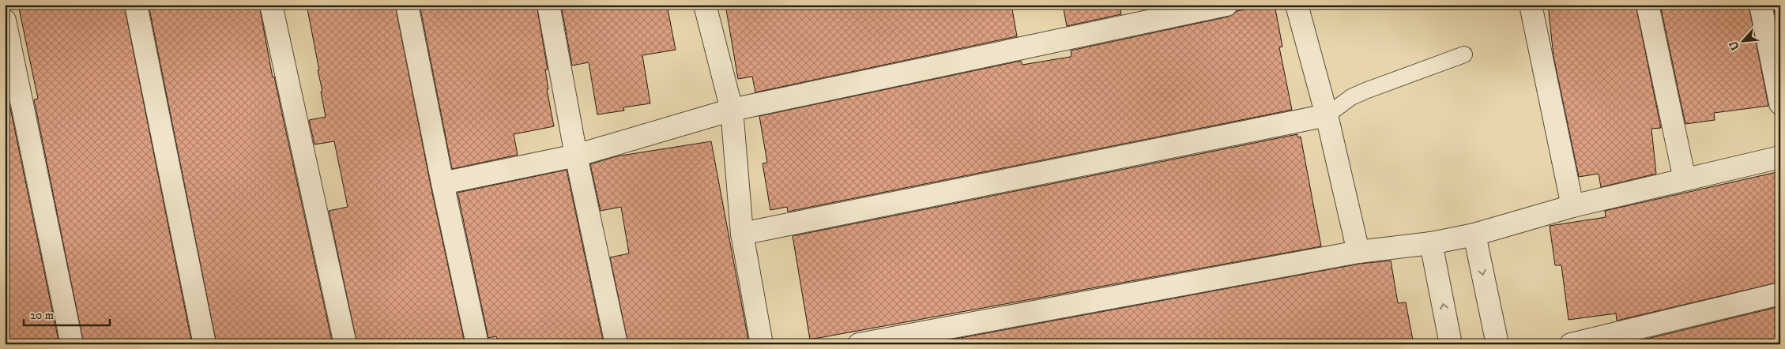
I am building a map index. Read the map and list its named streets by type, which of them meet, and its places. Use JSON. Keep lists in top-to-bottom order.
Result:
{
  "scale_bar": "20 m",
  "north": "bottom left"
}
